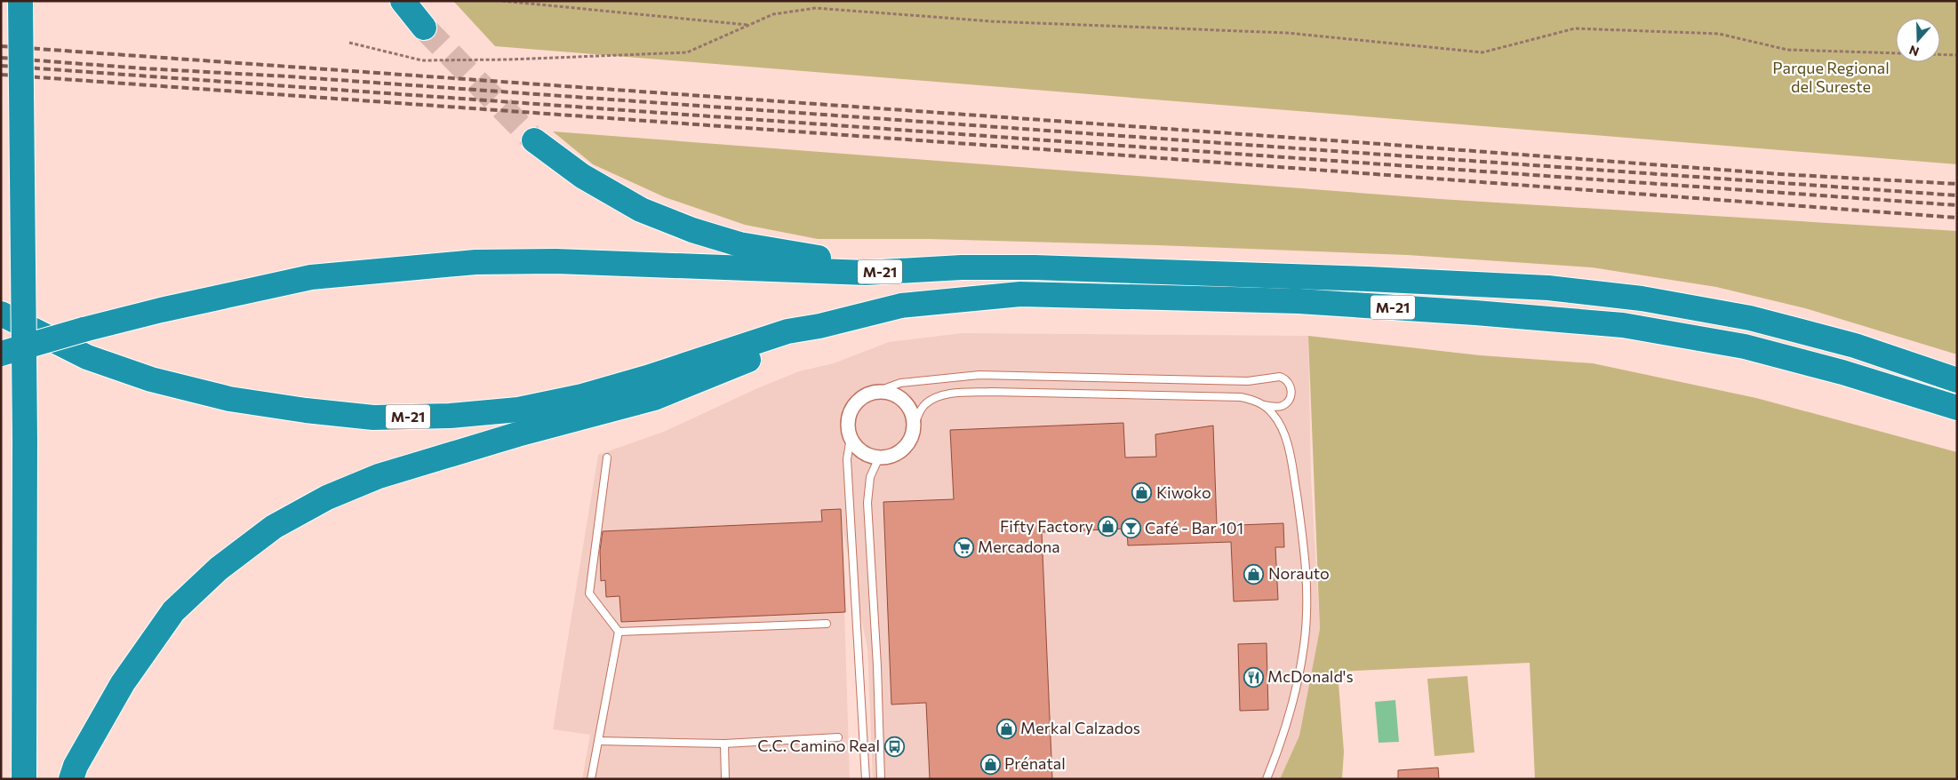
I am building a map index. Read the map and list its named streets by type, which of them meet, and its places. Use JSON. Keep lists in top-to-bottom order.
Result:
{
  "streets": {
    "highway": ["M-21"]
  },
  "parks": ["Parque Regional del Sureste"],
  "places": {
    "shop": [
      "Kiwoko",
      "Fifty Factory",
      "Norauto",
      "Merkal Calzados",
      "Prénatal"
    ],
    "bar": ["Café - Bar 101"],
    "supermarket": ["Mercadona"],
    "restaurant": ["McDonald's"],
    "bus stop": ["C.C. Camino Real"]
  },
  "north": "bottom"
}
